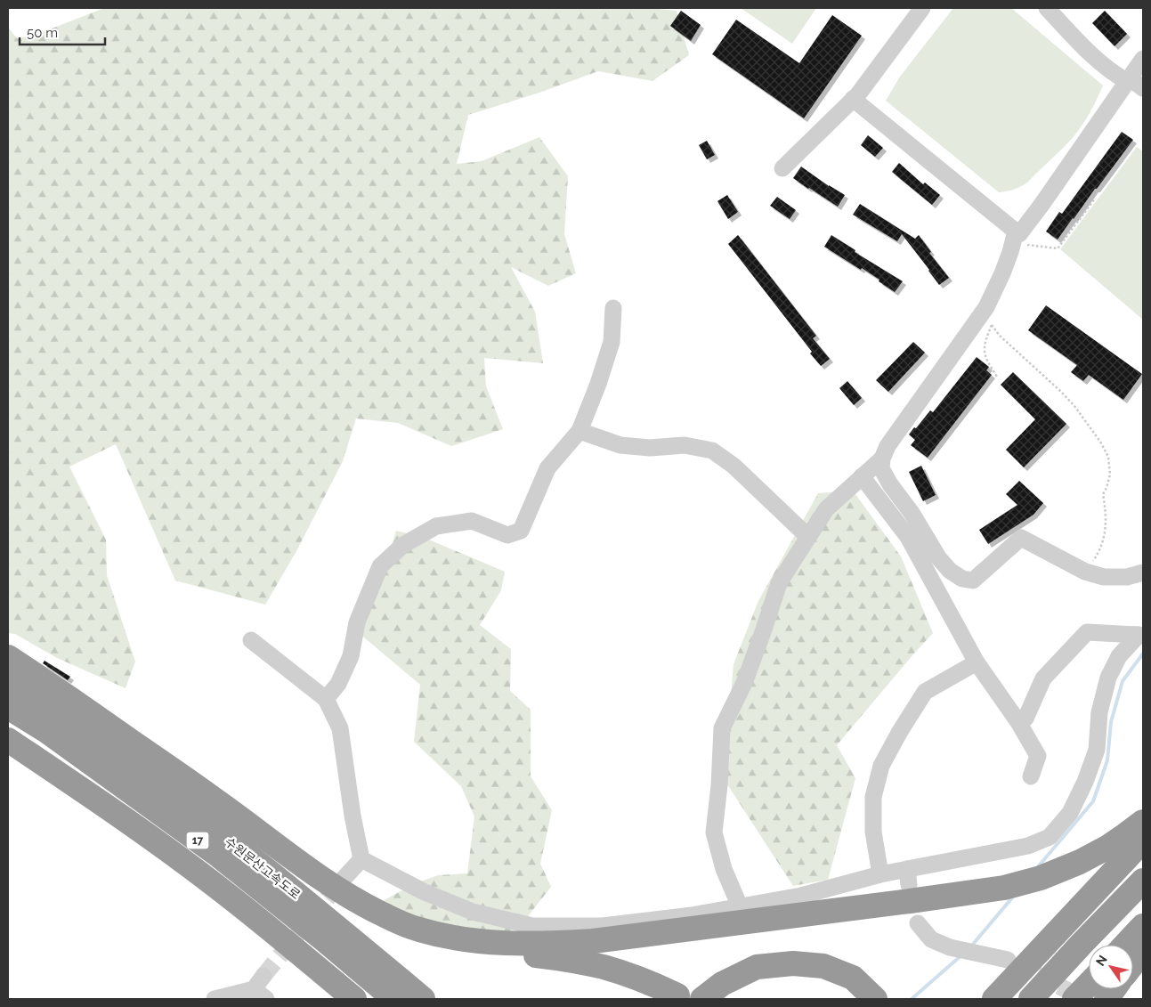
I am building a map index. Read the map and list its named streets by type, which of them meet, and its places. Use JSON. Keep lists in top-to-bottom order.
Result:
{
  "streets": {
    "highway": ["17", "수원문산고속도로"]
  },
  "scale_bar": "50 m",
  "north": "top left"
}
